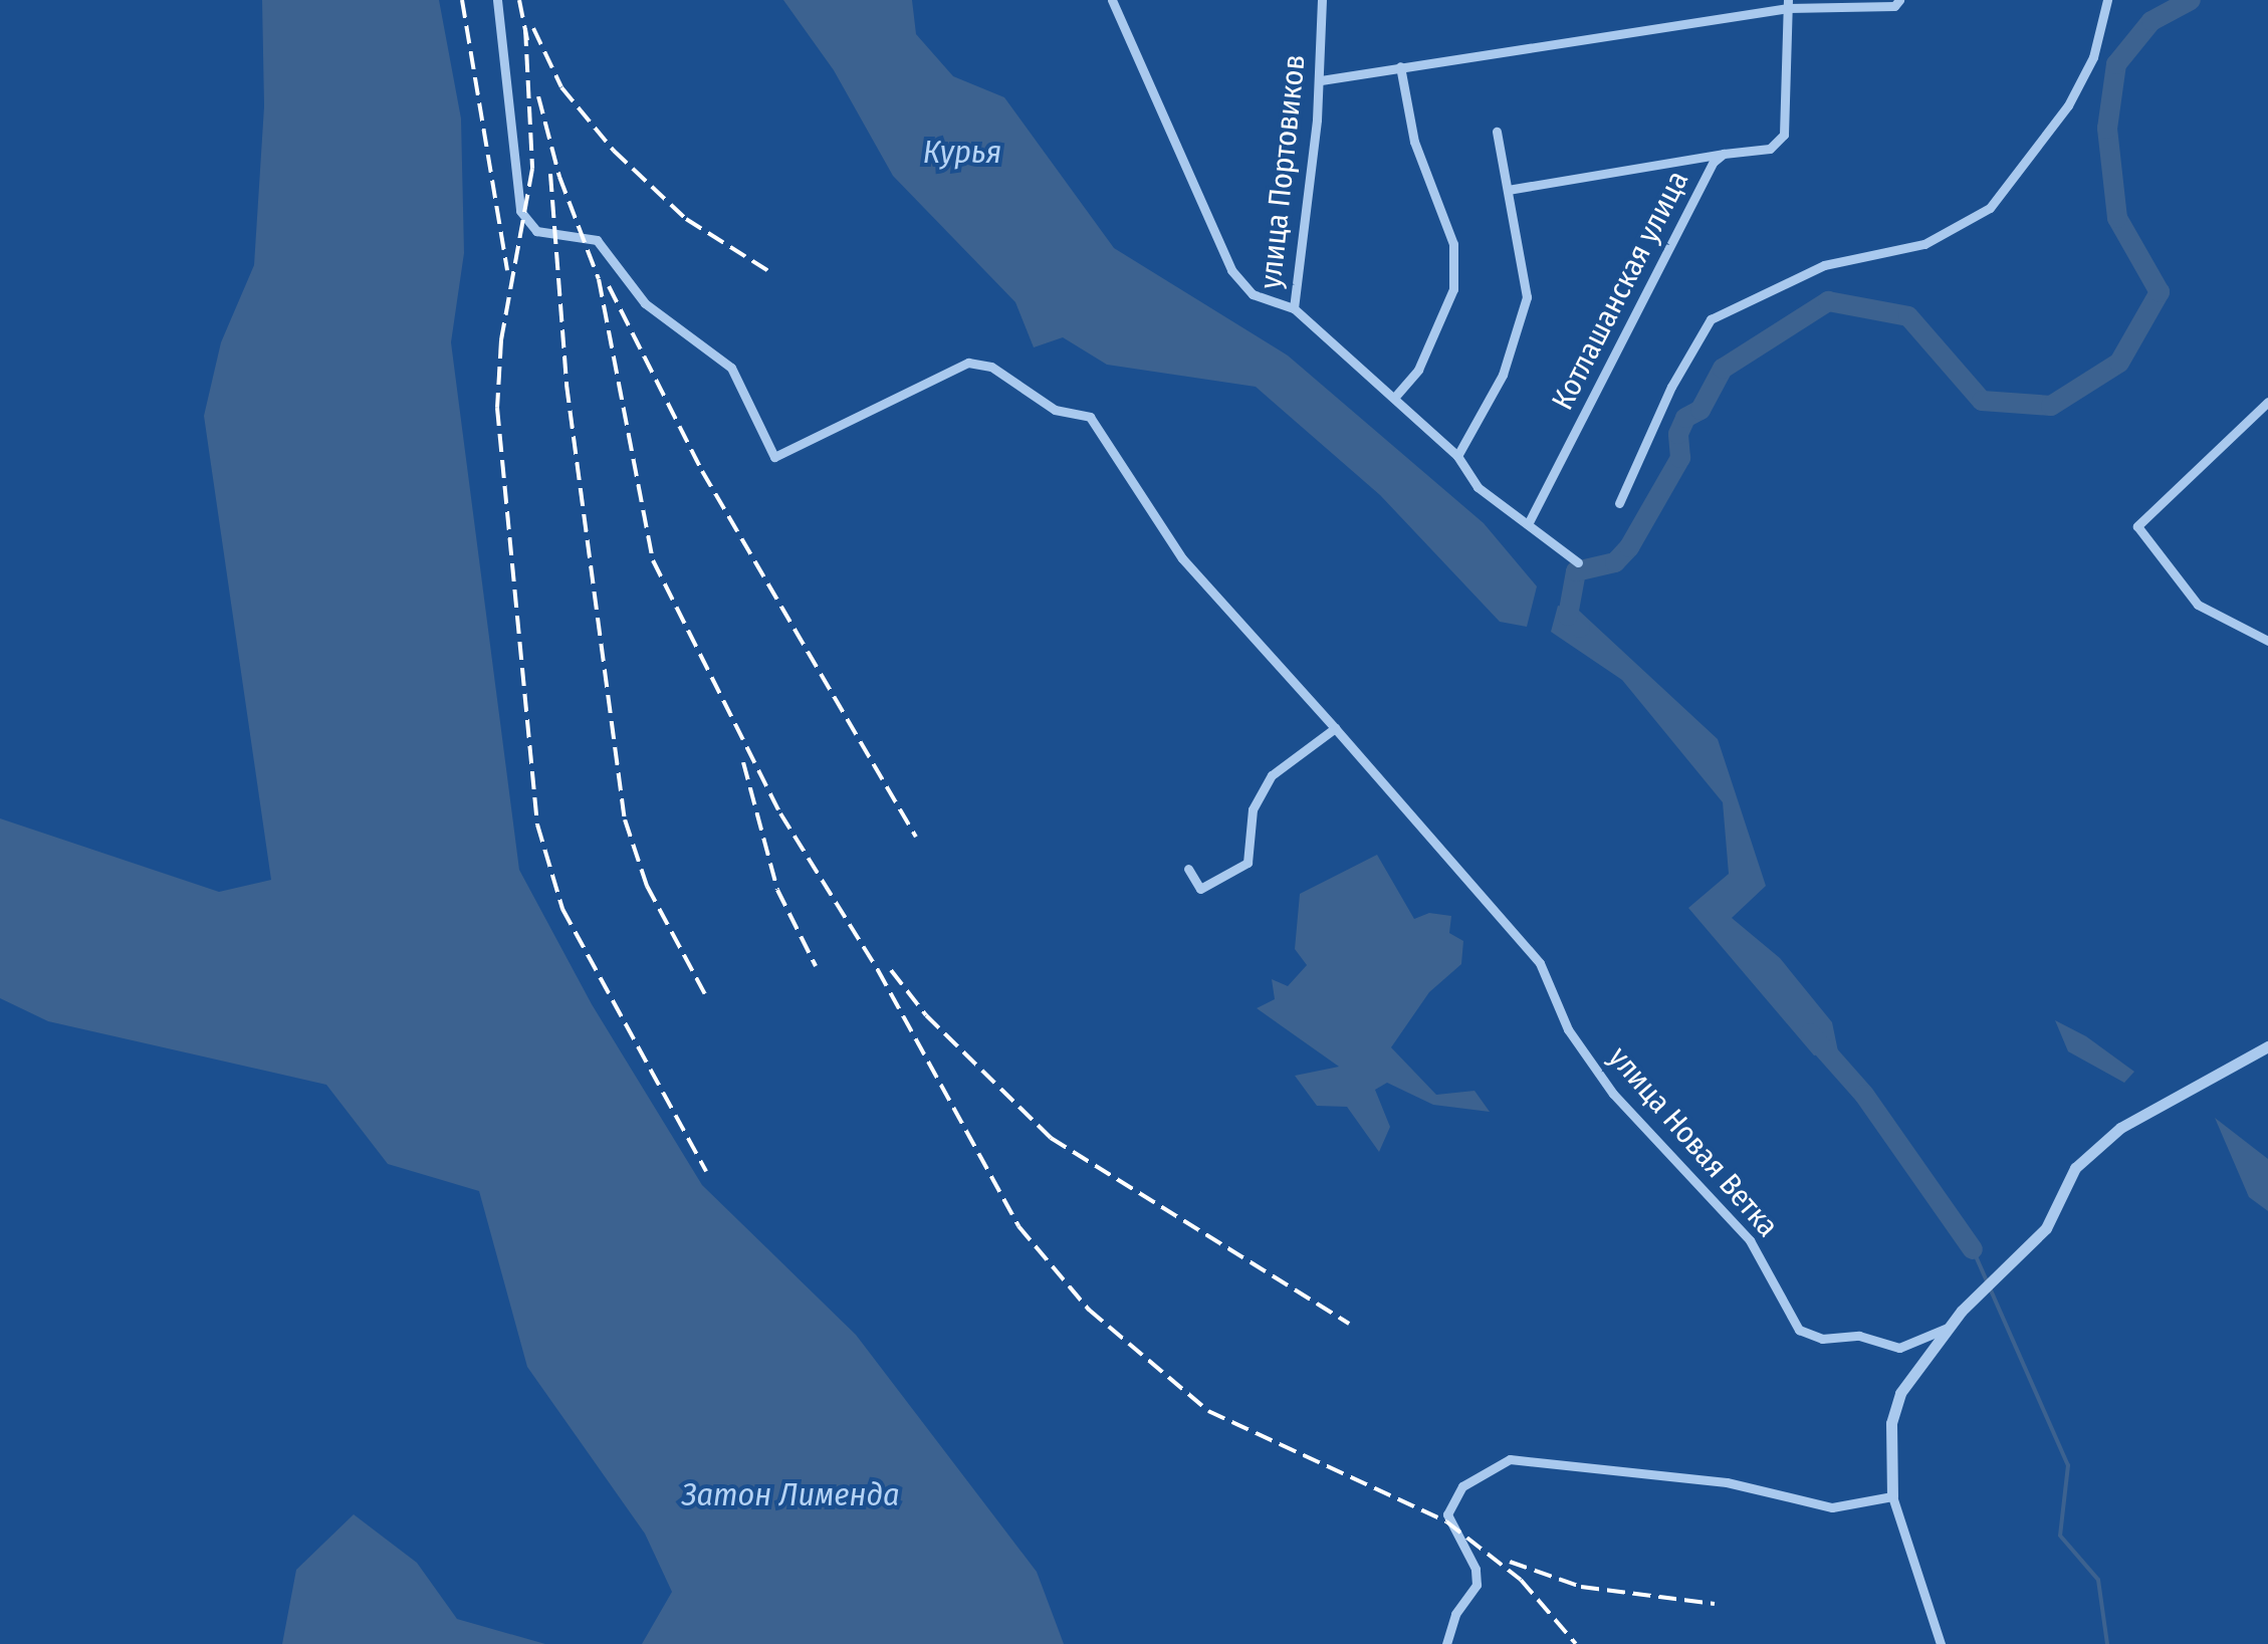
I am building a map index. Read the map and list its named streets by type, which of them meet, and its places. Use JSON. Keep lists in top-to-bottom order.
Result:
{
  "streets": {
    "street": ["улица Портовиков", "Котлашанская улица", "улица Новая Ветка"]
  },
  "crossings": [
    ["улица Портовиков", "Котлашанская улица"]
  ],
  "water": ["Курья", "Затон Лименда"]
}
